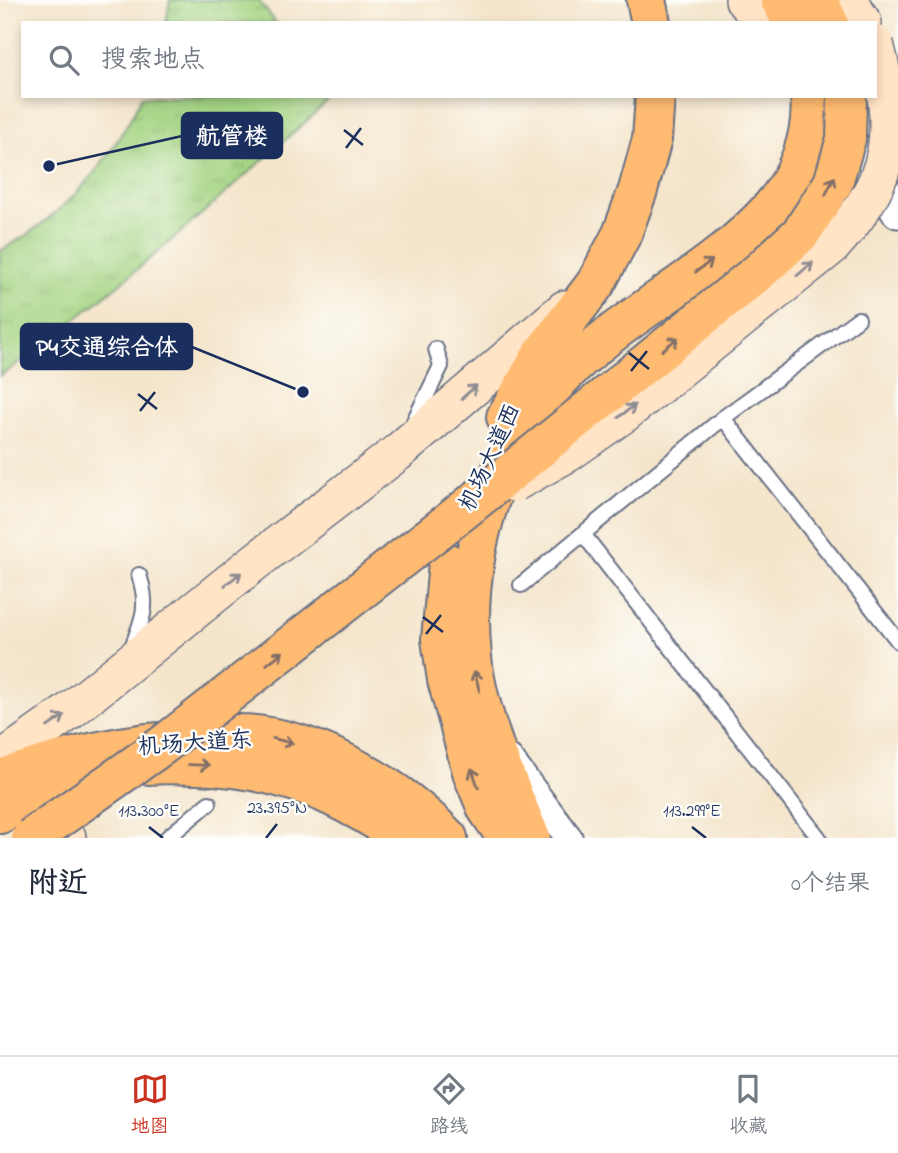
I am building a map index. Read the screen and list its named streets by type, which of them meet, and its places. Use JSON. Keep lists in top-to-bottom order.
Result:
{
  "streets": {
    "highway": ["机场大道西", "机场大道东"]
  },
  "one_way": ["机场大道西"],
  "places": ["航管楼", "P4交通综合体"],
  "page": {
    "search": "搜索地点",
    "heading": ["附近", "0个结果"],
    "nav": ["地图", "路线", "收藏"]
  },
  "coordinates": ["23.395°N", "113.300°E", "113.299°E"]
}
